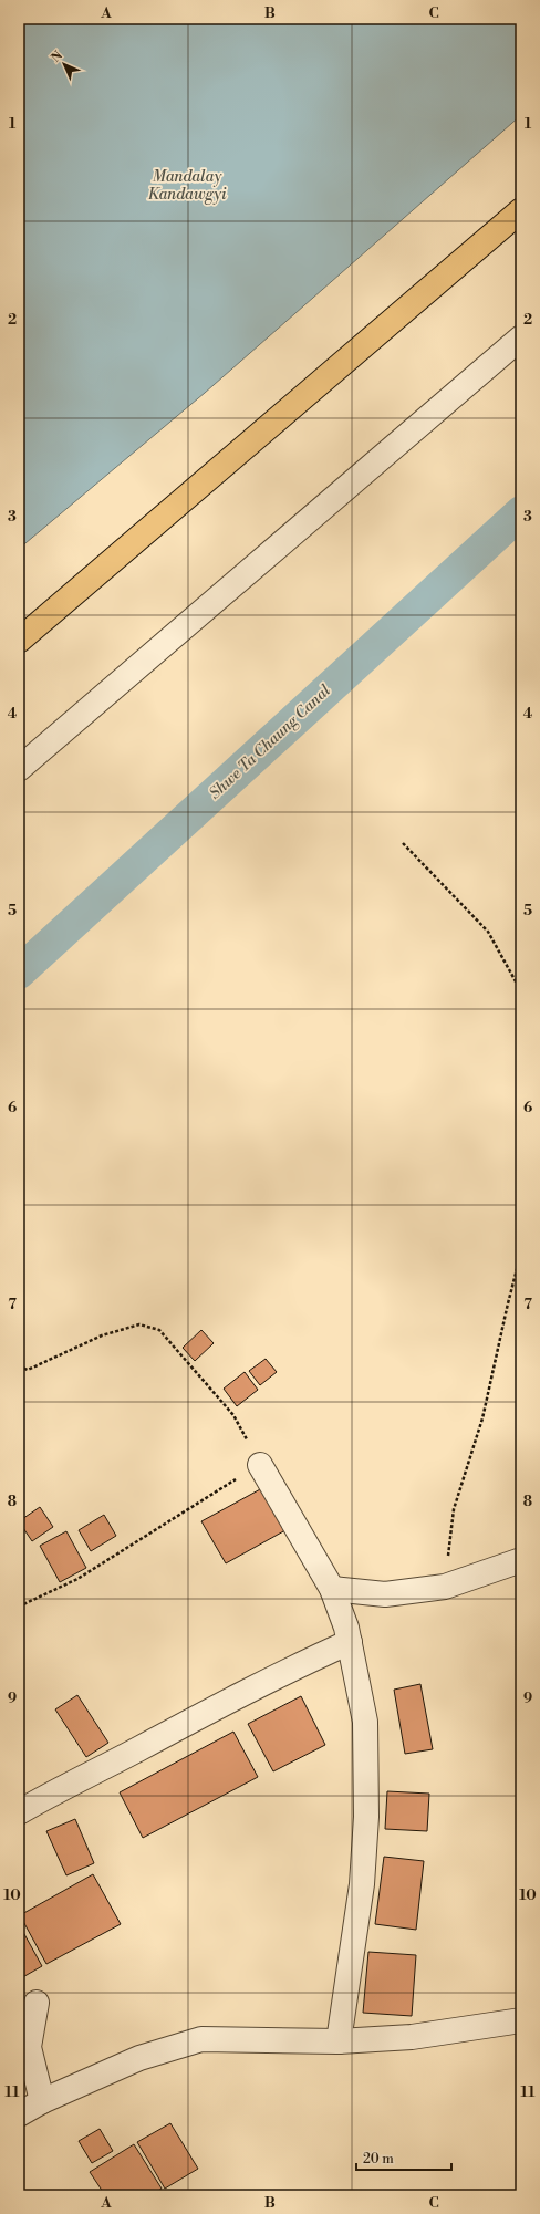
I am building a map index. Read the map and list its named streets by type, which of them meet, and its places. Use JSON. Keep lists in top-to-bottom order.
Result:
{
  "water": ["Mandalay Kandawgyi", "Shwe Ta Chaung Canal"],
  "scale_bar": "20 m",
  "north": "top left",
  "grid": {
    "columns": ["A", "B", "C"],
    "rows": [
      "1",
      "2",
      "3",
      "4",
      "5",
      "6",
      "7",
      "8",
      "9",
      "10",
      "11"
    ]
  }
}
